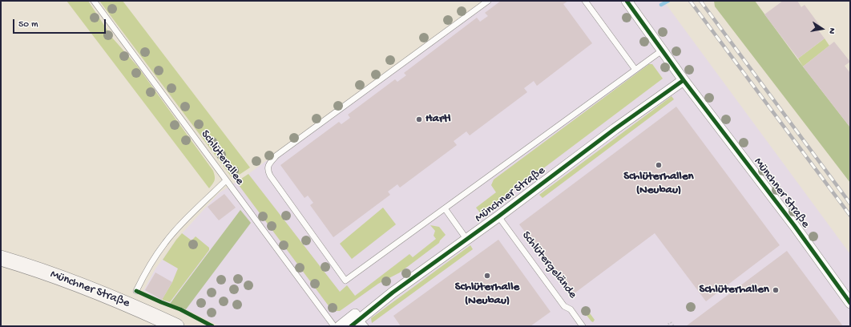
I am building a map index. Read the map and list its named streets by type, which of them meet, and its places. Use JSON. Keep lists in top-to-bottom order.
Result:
{
  "streets": {
    "main road": ["Münchner Straße"],
    "lane": ["Schlüterallee", "Schlütergelände"]
  },
  "crossings": [
    ["Münchner Straße", "Schlütergelände"]
  ],
  "places": [
    "Hartl",
    "Schlüterhallen (Neubau)",
    "Schlüterhalle (Neubau)",
    "Schlüterhallen"
  ],
  "scale_bar": "50 m",
  "north": "right"
}
